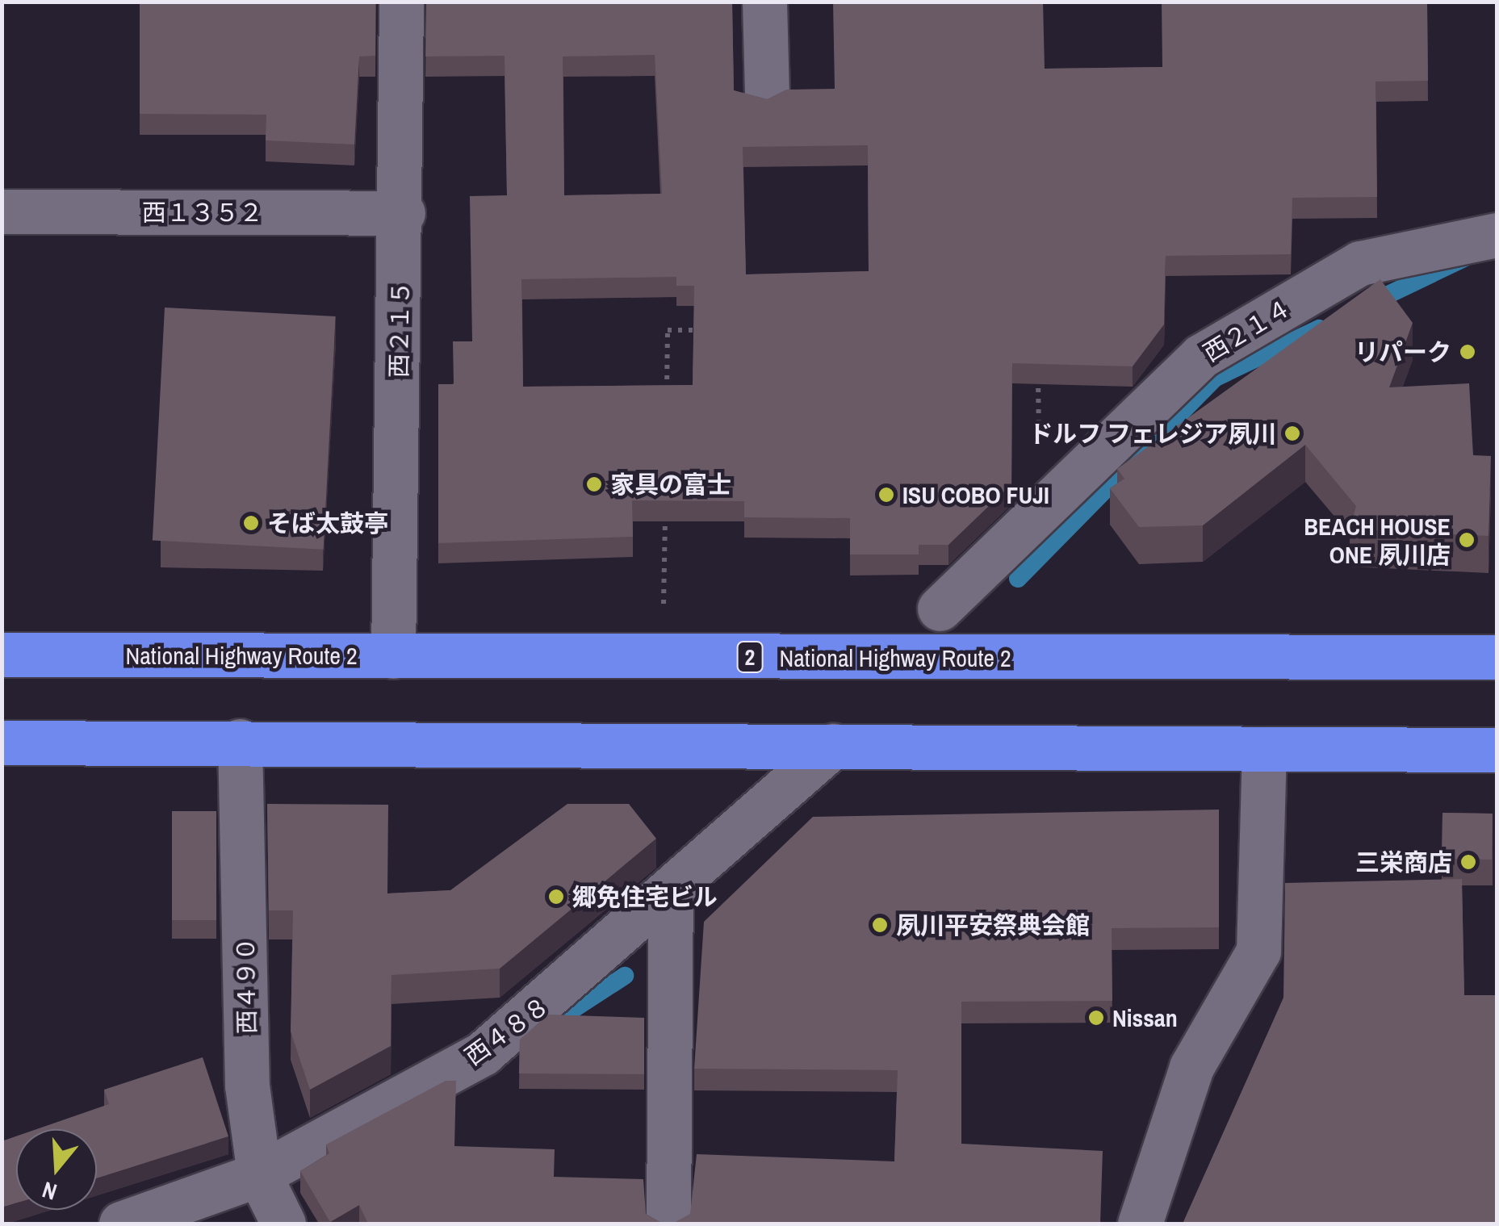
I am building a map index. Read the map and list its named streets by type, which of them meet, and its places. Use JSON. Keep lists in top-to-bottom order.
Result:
{
  "streets": {
    "highway": ["National Highway Route 2", "2"],
    "street": [
      "西１３５２",
      "西２１５",
      "西２１４",
      "西４９０",
      "西４８８"
    ]
  },
  "crossings": [
    ["西１３５２", "西２１５"],
    ["西２１５", "National Highway Route 2"],
    ["西４９０", "西４８８"]
  ],
  "places": [
    "リパーク",
    "ドルフ フェレジア夙川",
    "家具の富士",
    "ISU COBO FUJI",
    "そば太鼓亭",
    "BEACH HOUSE ONE 夙川店",
    "三栄商店",
    "郷免住宅ビル",
    "夙川平安祭典会館",
    "Nissan"
  ],
  "north": "bottom"
}
